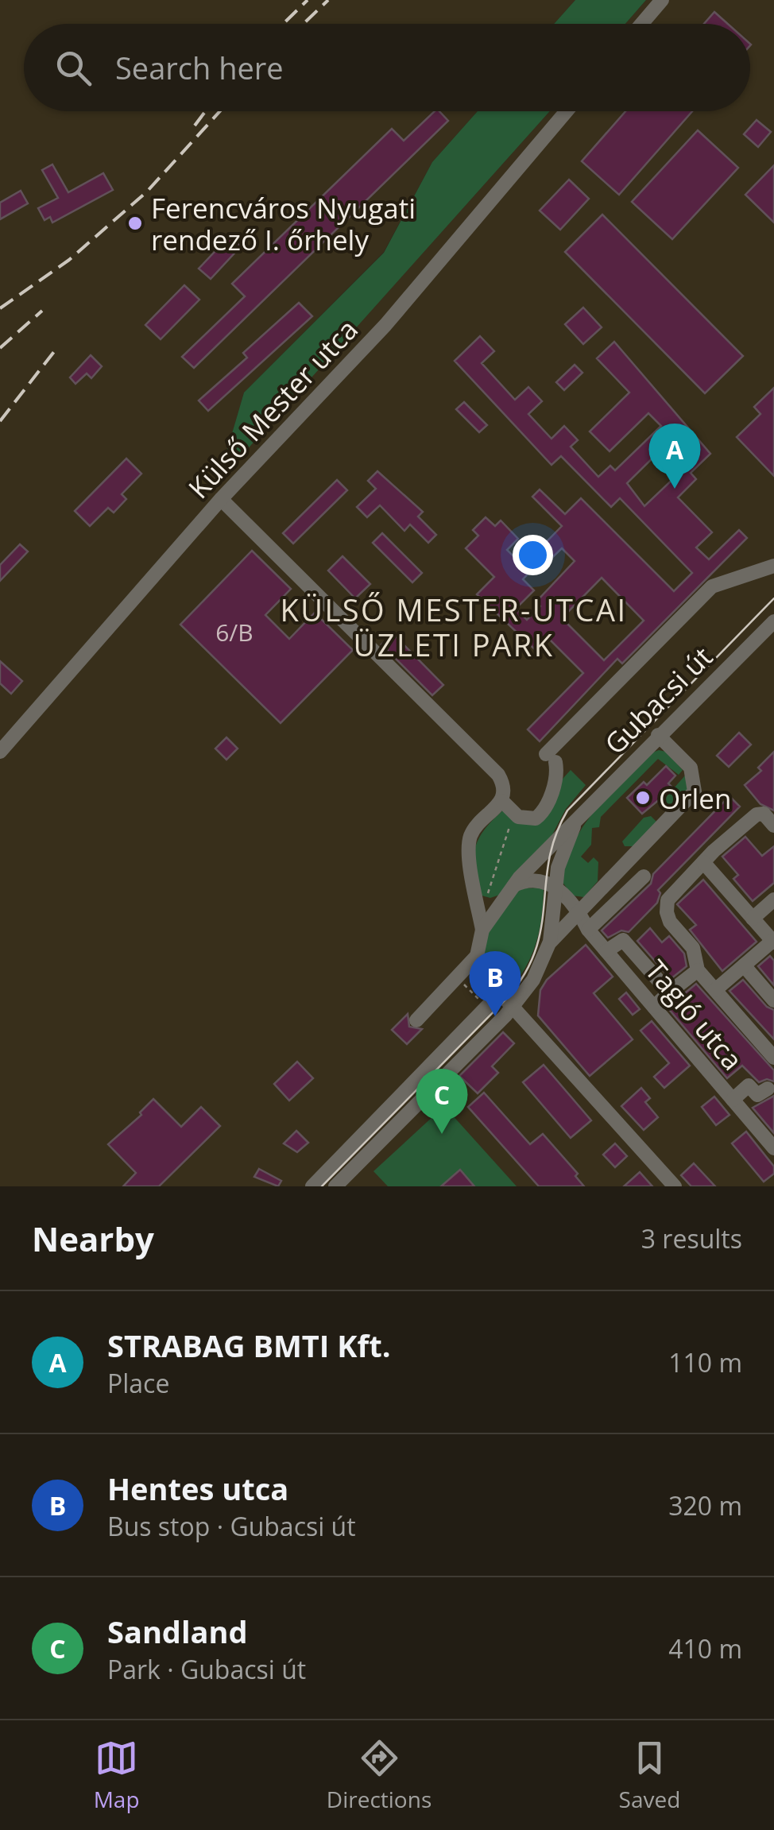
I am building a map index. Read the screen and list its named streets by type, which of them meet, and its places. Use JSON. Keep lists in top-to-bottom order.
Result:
{
  "streets": {
    "street": ["Külső Mester utca", "Gubacsi út", "Tagló utca"]
  },
  "crossings": [
    ["Gubacsi út", "Tagló utca"]
  ],
  "districts": ["KÜLSŐ MESTER-UTCAI ÜZLETI PARK"],
  "places": ["Ferencváros Nyugati rendező I. őrhely", "Orlen"],
  "house_numbers": ["6/B"],
  "page": {
    "search": "Search here",
    "pins": ["A", "B", "C"],
    "heading": ["Nearby", "3 results"],
    "list": [
      {
        "mark": "A",
        "name": "STRABAG BMTI Kft.",
        "note": "Place",
        "value": "110 m"
      },
      {
        "mark": "B",
        "name": "Hentes utca",
        "note": "Bus stop · Gubacsi út",
        "value": "320 m"
      },
      {
        "mark": "C",
        "name": "Sandland",
        "note": "Park · Gubacsi út",
        "value": "410 m"
      }
    ],
    "nav": ["Map", "Directions", "Saved"]
  }
}
